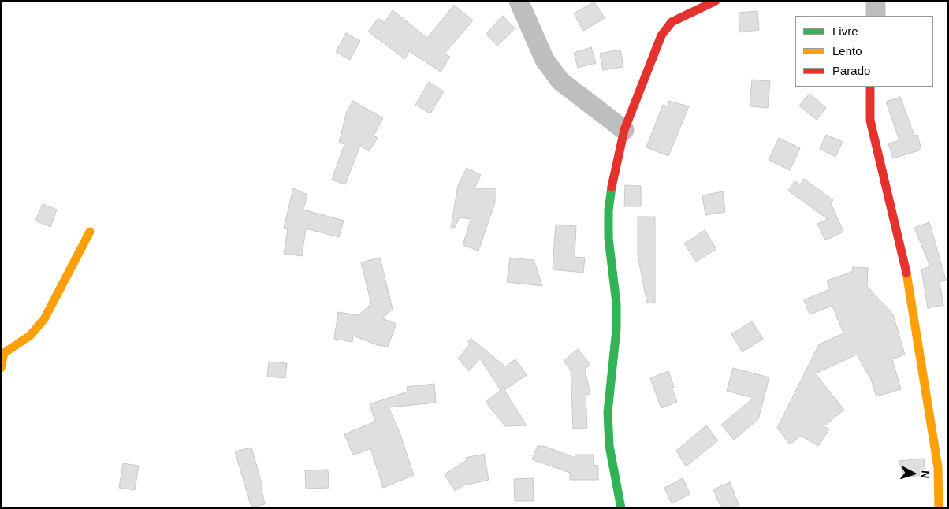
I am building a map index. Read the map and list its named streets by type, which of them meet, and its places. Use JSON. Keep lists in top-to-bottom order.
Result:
{
  "legend": ["Livre", "Lento", "Parado"],
  "north": "right"
}
